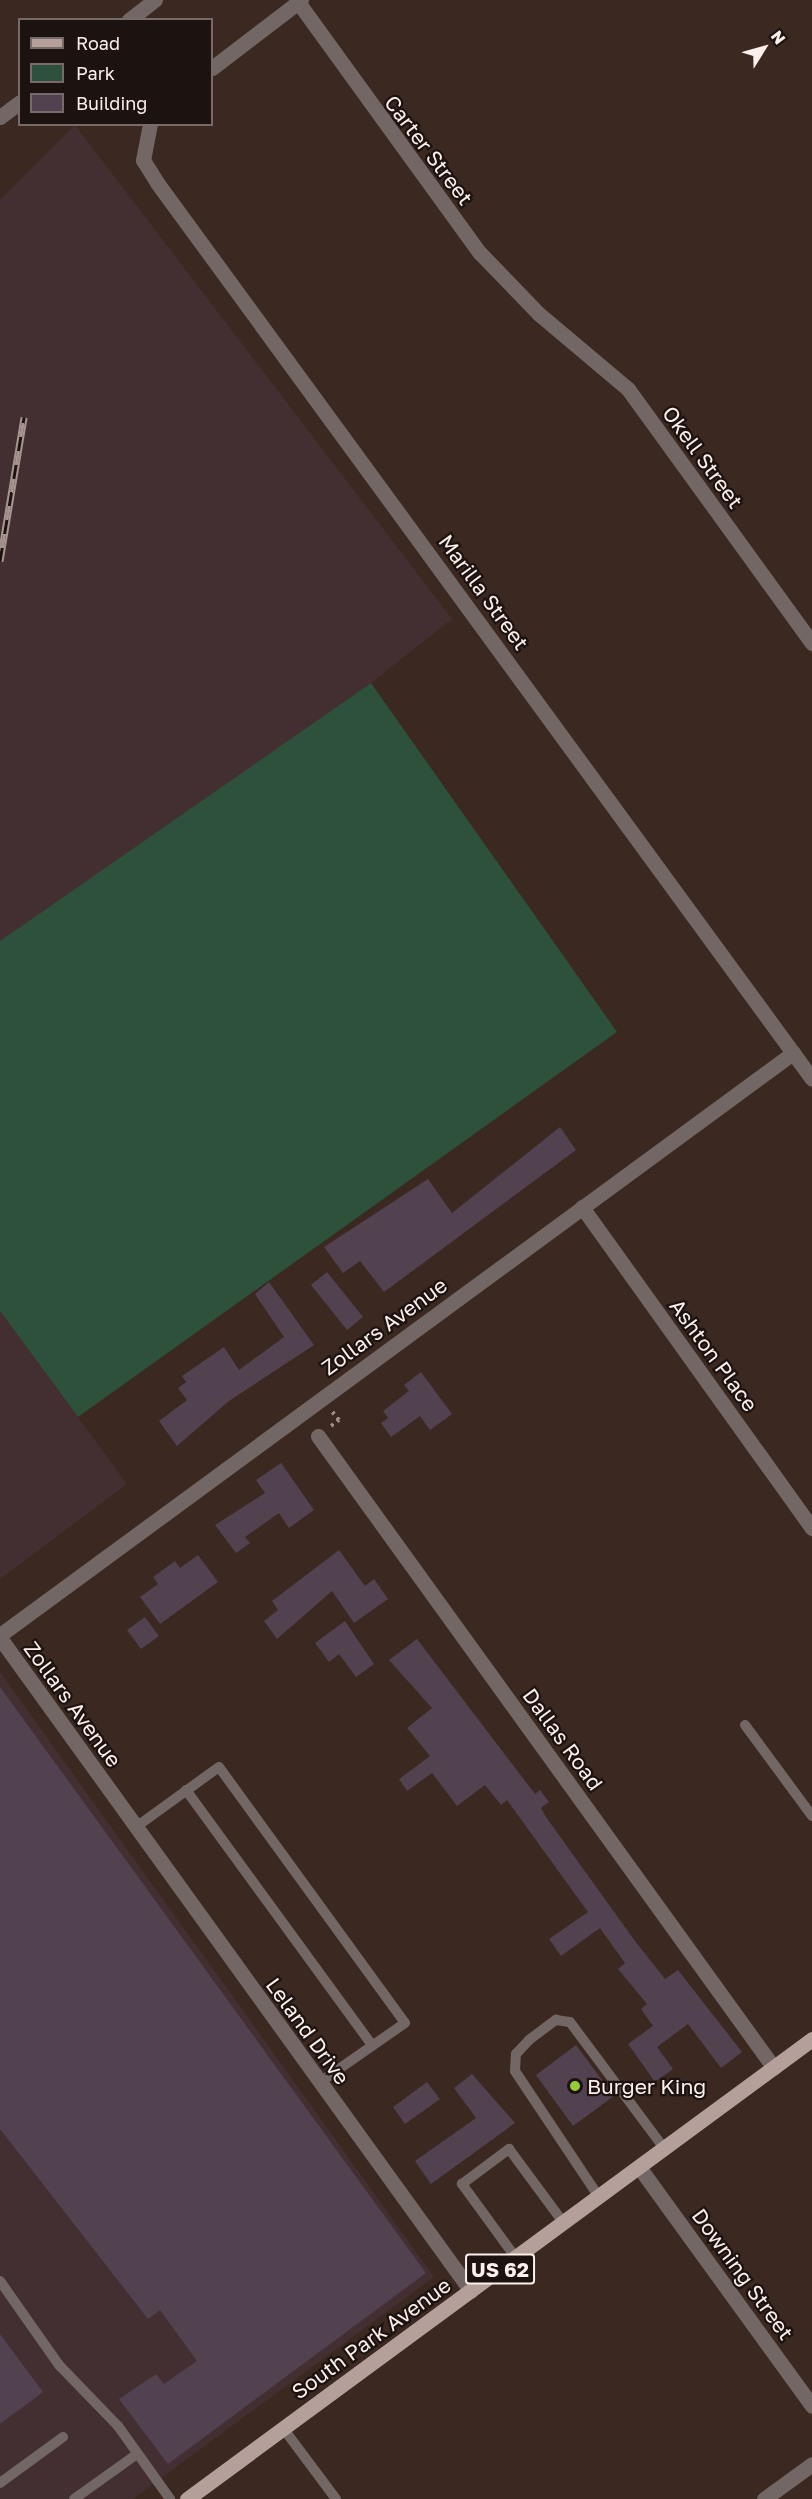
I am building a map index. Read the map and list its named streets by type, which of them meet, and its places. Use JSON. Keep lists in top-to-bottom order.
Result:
{
  "streets": {
    "main road": ["US 62", "South Park Avenue"],
    "street": [
      "Carter Street",
      "Okell Street",
      "Marilla Street",
      "Zollars Avenue",
      "Ashton Place",
      "Dallas Road",
      "Leland Drive",
      "Downing Street"
    ]
  },
  "crossings": [
    ["Carter Street", "Okell Street"],
    ["Marilla Street", "Zollars Avenue"],
    ["Zollars Avenue", "Ashton Place"],
    ["Zollars Avenue", "Leland Drive"],
    ["Dallas Road", "South Park Avenue"],
    ["Leland Drive", "South Park Avenue"],
    ["Downing Street", "South Park Avenue"]
  ],
  "places": ["Burger King"],
  "legend": ["Road", "Park", "Building"],
  "north": "top right"
}
